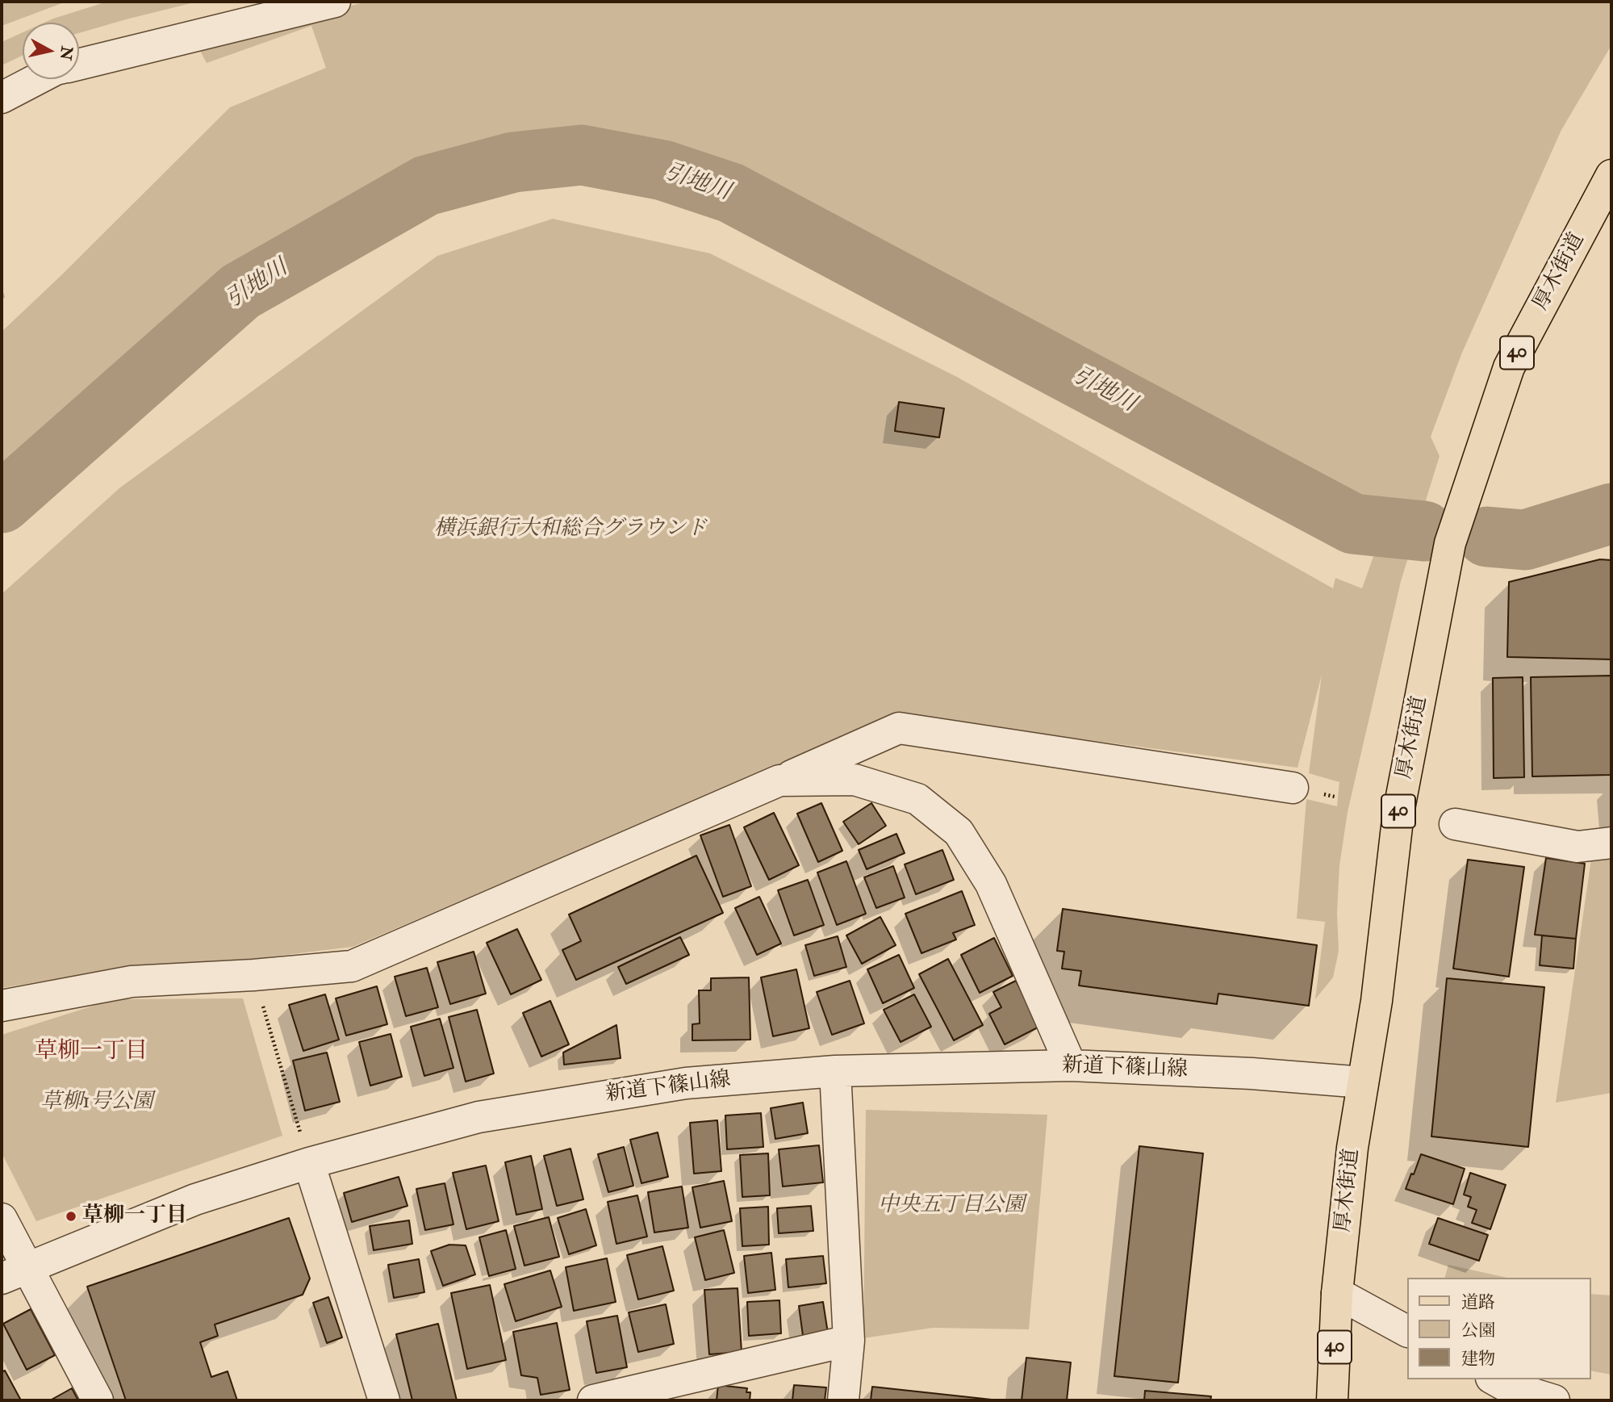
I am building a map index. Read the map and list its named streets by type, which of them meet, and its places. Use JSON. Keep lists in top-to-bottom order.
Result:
{
  "streets": {
    "main road": ["厚木街道", "40"],
    "street": ["新道下篠山線"]
  },
  "crossings": [
    ["厚木街道", "新道下篠山線"]
  ],
  "districts": ["草柳一丁目"],
  "water": ["引地川"],
  "parks": ["横浜銀行大和総合グラウンド", "草柳1号公園", "中央五丁目公園"],
  "places": ["草柳一丁目"],
  "legend": ["道路", "公園", "建物"],
  "north": "right"
}
